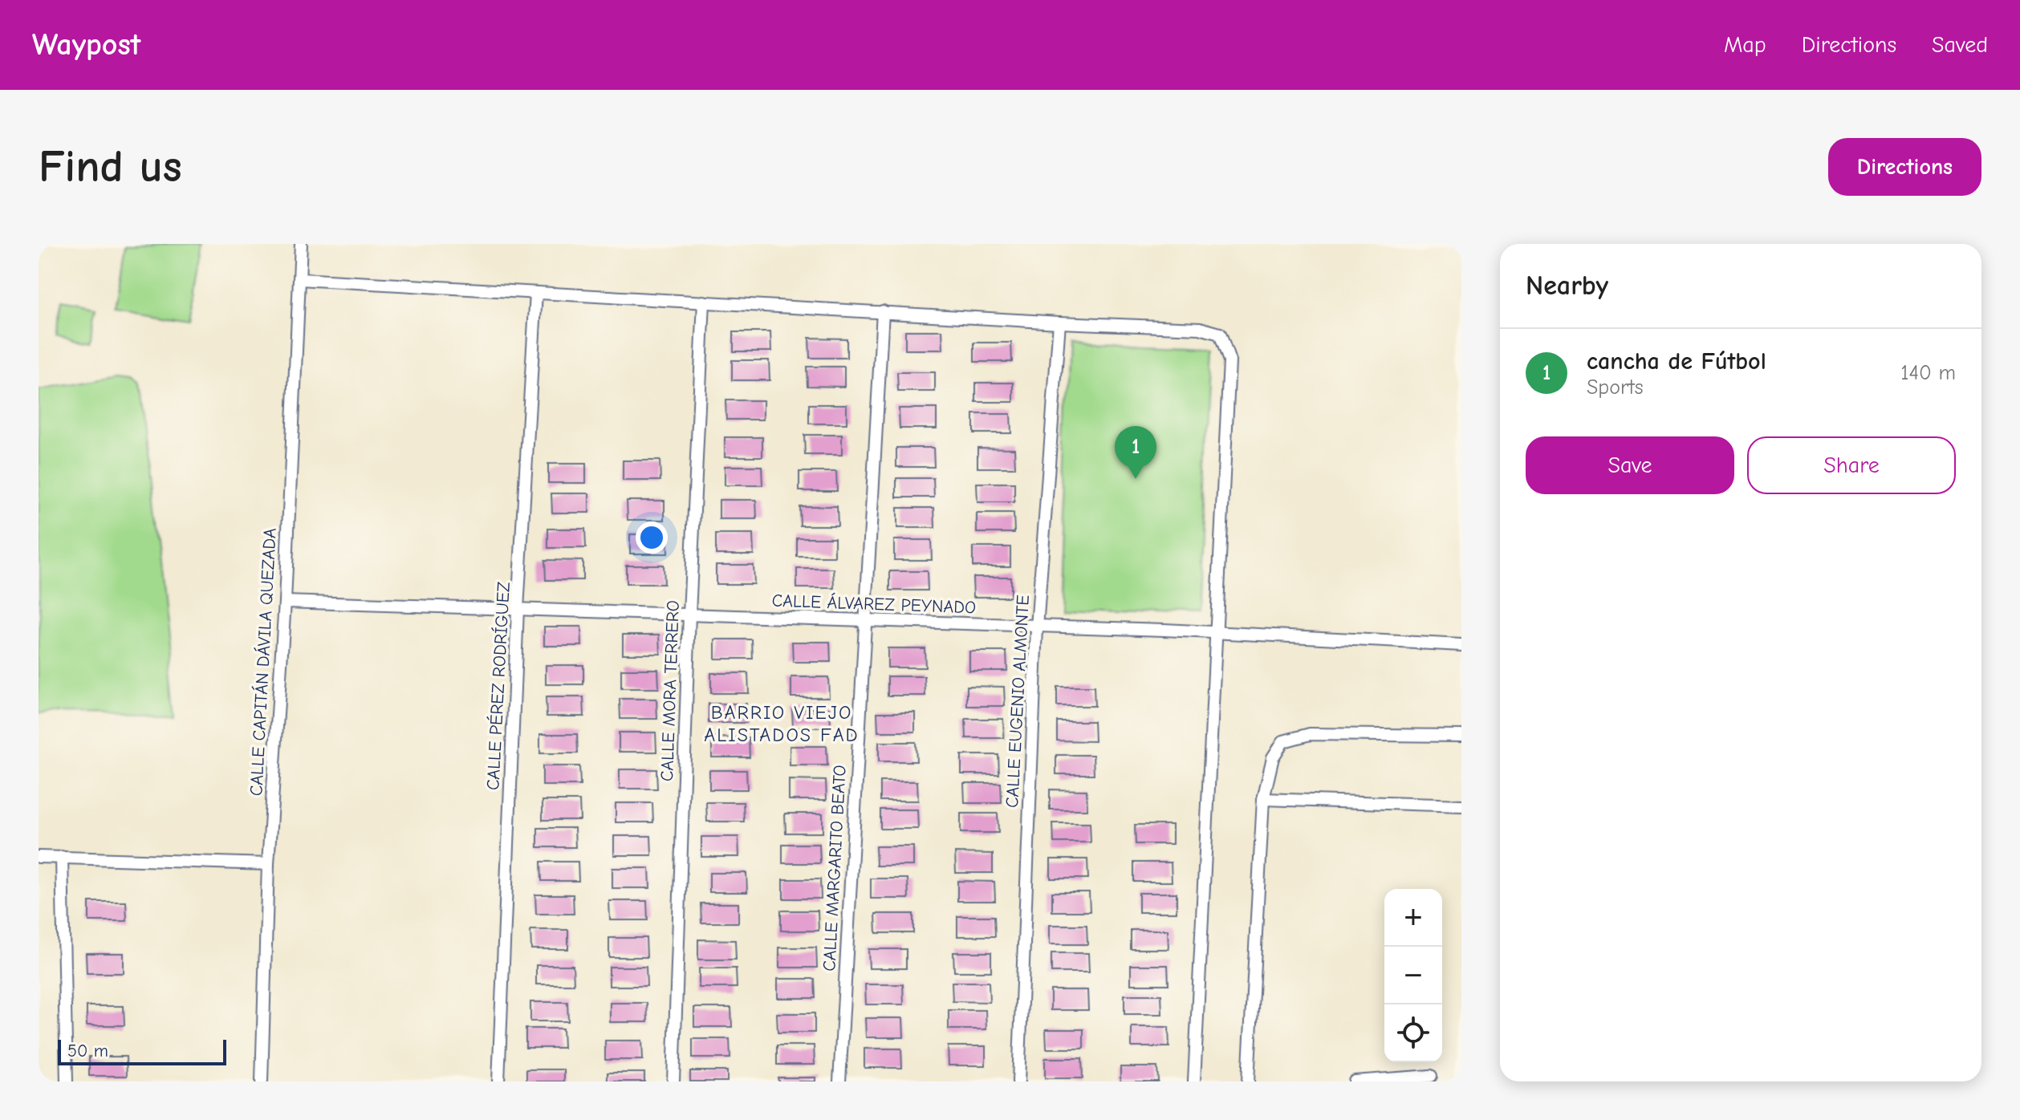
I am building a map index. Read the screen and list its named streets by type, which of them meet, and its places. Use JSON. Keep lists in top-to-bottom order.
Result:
{
  "streets": {
    "lane": [
      "CALLE ÁLVAREZ PEYNADO",
      "CALLE CAPITÁN DÁVILA QUEZADA",
      "CALLE PÉREZ RODRÍGUEZ",
      "CALLE MORA TERRERO",
      "CALLE EUGENIO ALMONTE",
      "CALLE MARGARITO BEATO"
    ]
  },
  "crossings": [
    ["CALLE ÁLVAREZ PEYNADO", "CALLE CAPITÁN DÁVILA QUEZADA"],
    ["CALLE ÁLVAREZ PEYNADO", "CALLE PÉREZ RODRÍGUEZ"],
    ["CALLE ÁLVAREZ PEYNADO", "CALLE MORA TERRERO"],
    ["CALLE ÁLVAREZ PEYNADO", "CALLE EUGENIO ALMONTE"],
    ["CALLE ÁLVAREZ PEYNADO", "CALLE MARGARITO BEATO"]
  ],
  "districts": ["BARRIO VIEJO ALISTADOS FAD"],
  "scale_bar": "50 m",
  "page": {
    "header": "Waypost",
    "nav": ["Map", "Directions", "Saved"],
    "buttons": [
      "Directions",
      ["Save", "Share"]
    ],
    "title": "Find us",
    "heading": "Nearby",
    "list": [
      {
        "mark": "1",
        "name": "cancha de Fútbol",
        "note": "Sports",
        "value": "140 m"
      }
    ],
    "pins": "1",
    "map_buttons": ["+", "−"],
    "scale": "50 m"
  }
}
